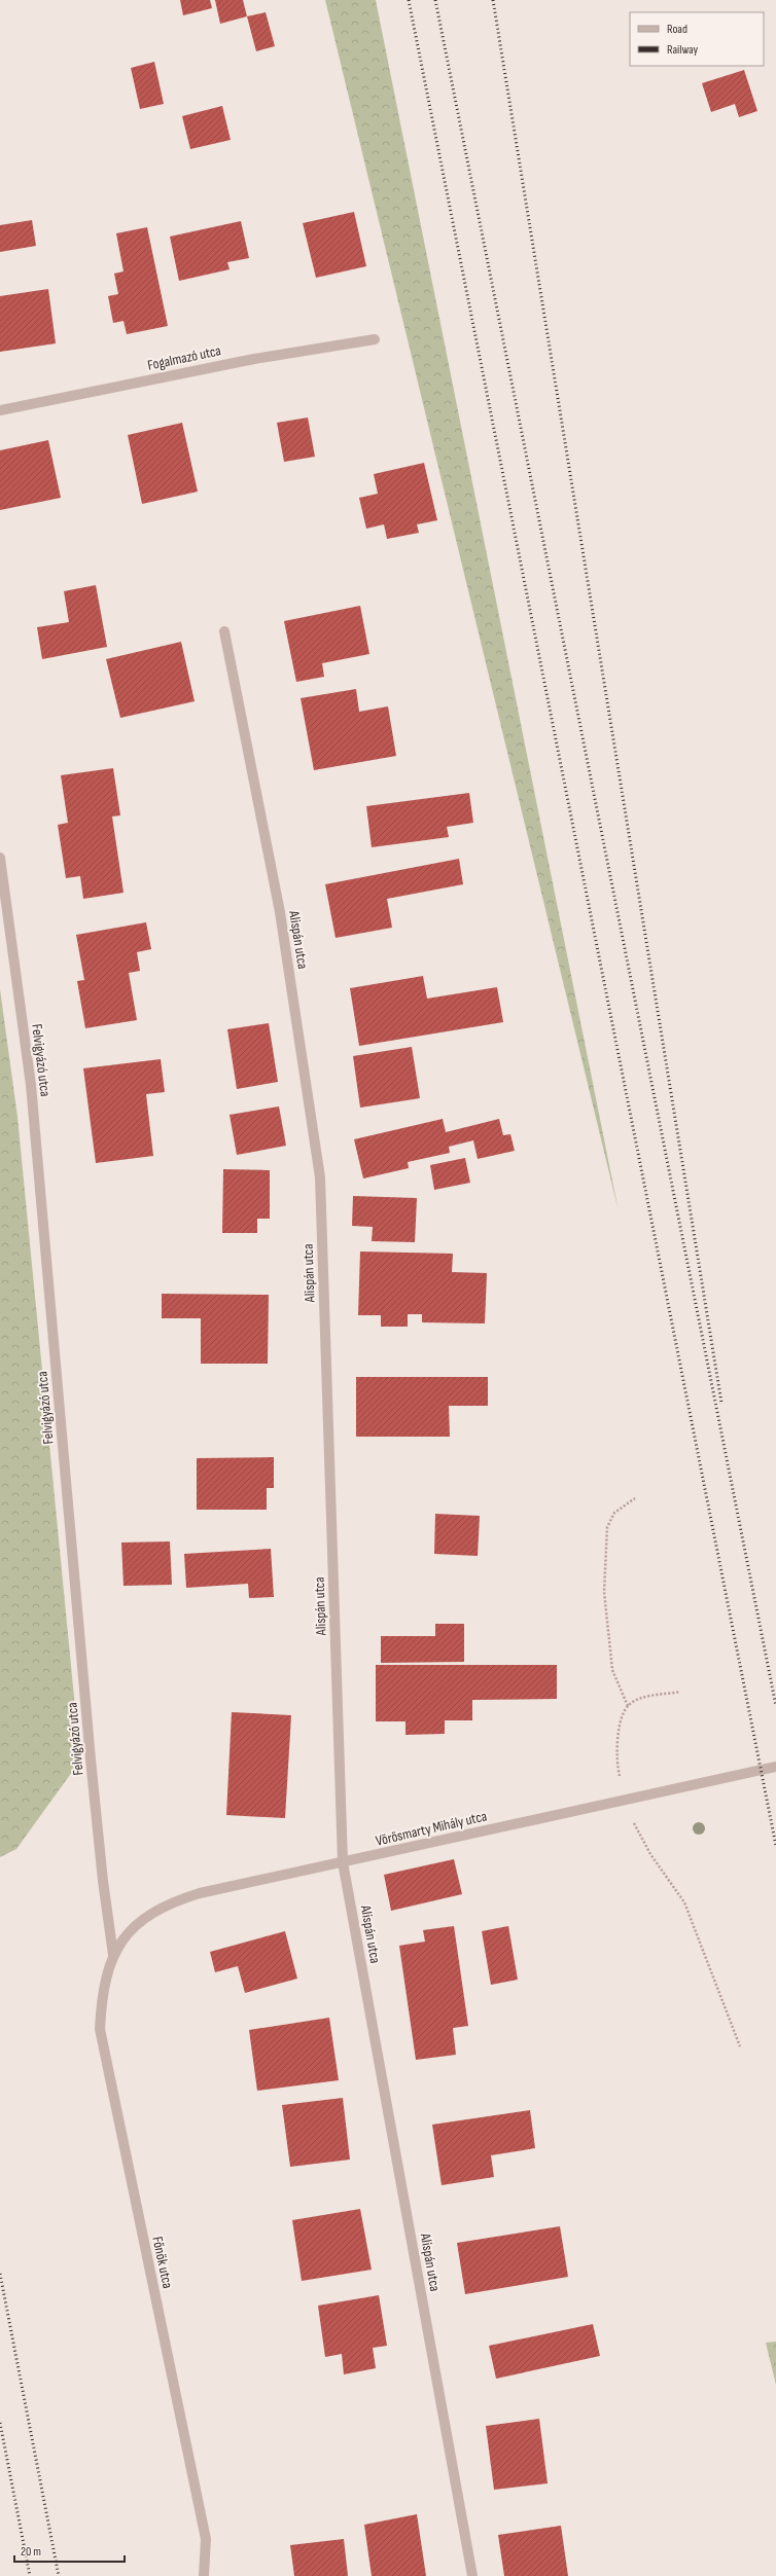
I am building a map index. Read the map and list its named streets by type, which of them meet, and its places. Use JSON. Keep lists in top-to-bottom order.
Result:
{
  "streets": {
    "street": [
      "Fogalmazó utca",
      "Alispán utca",
      "Felvigyázó utca",
      "Vörösmarty Mihály utca",
      "Főnök utca"
    ]
  },
  "crossings": [
    ["Alispán utca", "Vörösmarty Mihály utca"],
    ["Felvigyázó utca", "Vörösmarty Mihály utca"],
    ["Felvigyázó utca", "Főnök utca"],
    ["Vörösmarty Mihály utca", "Főnök utca"]
  ],
  "legend": ["Road", "Railway"],
  "scale_bar": "20 m"
}
